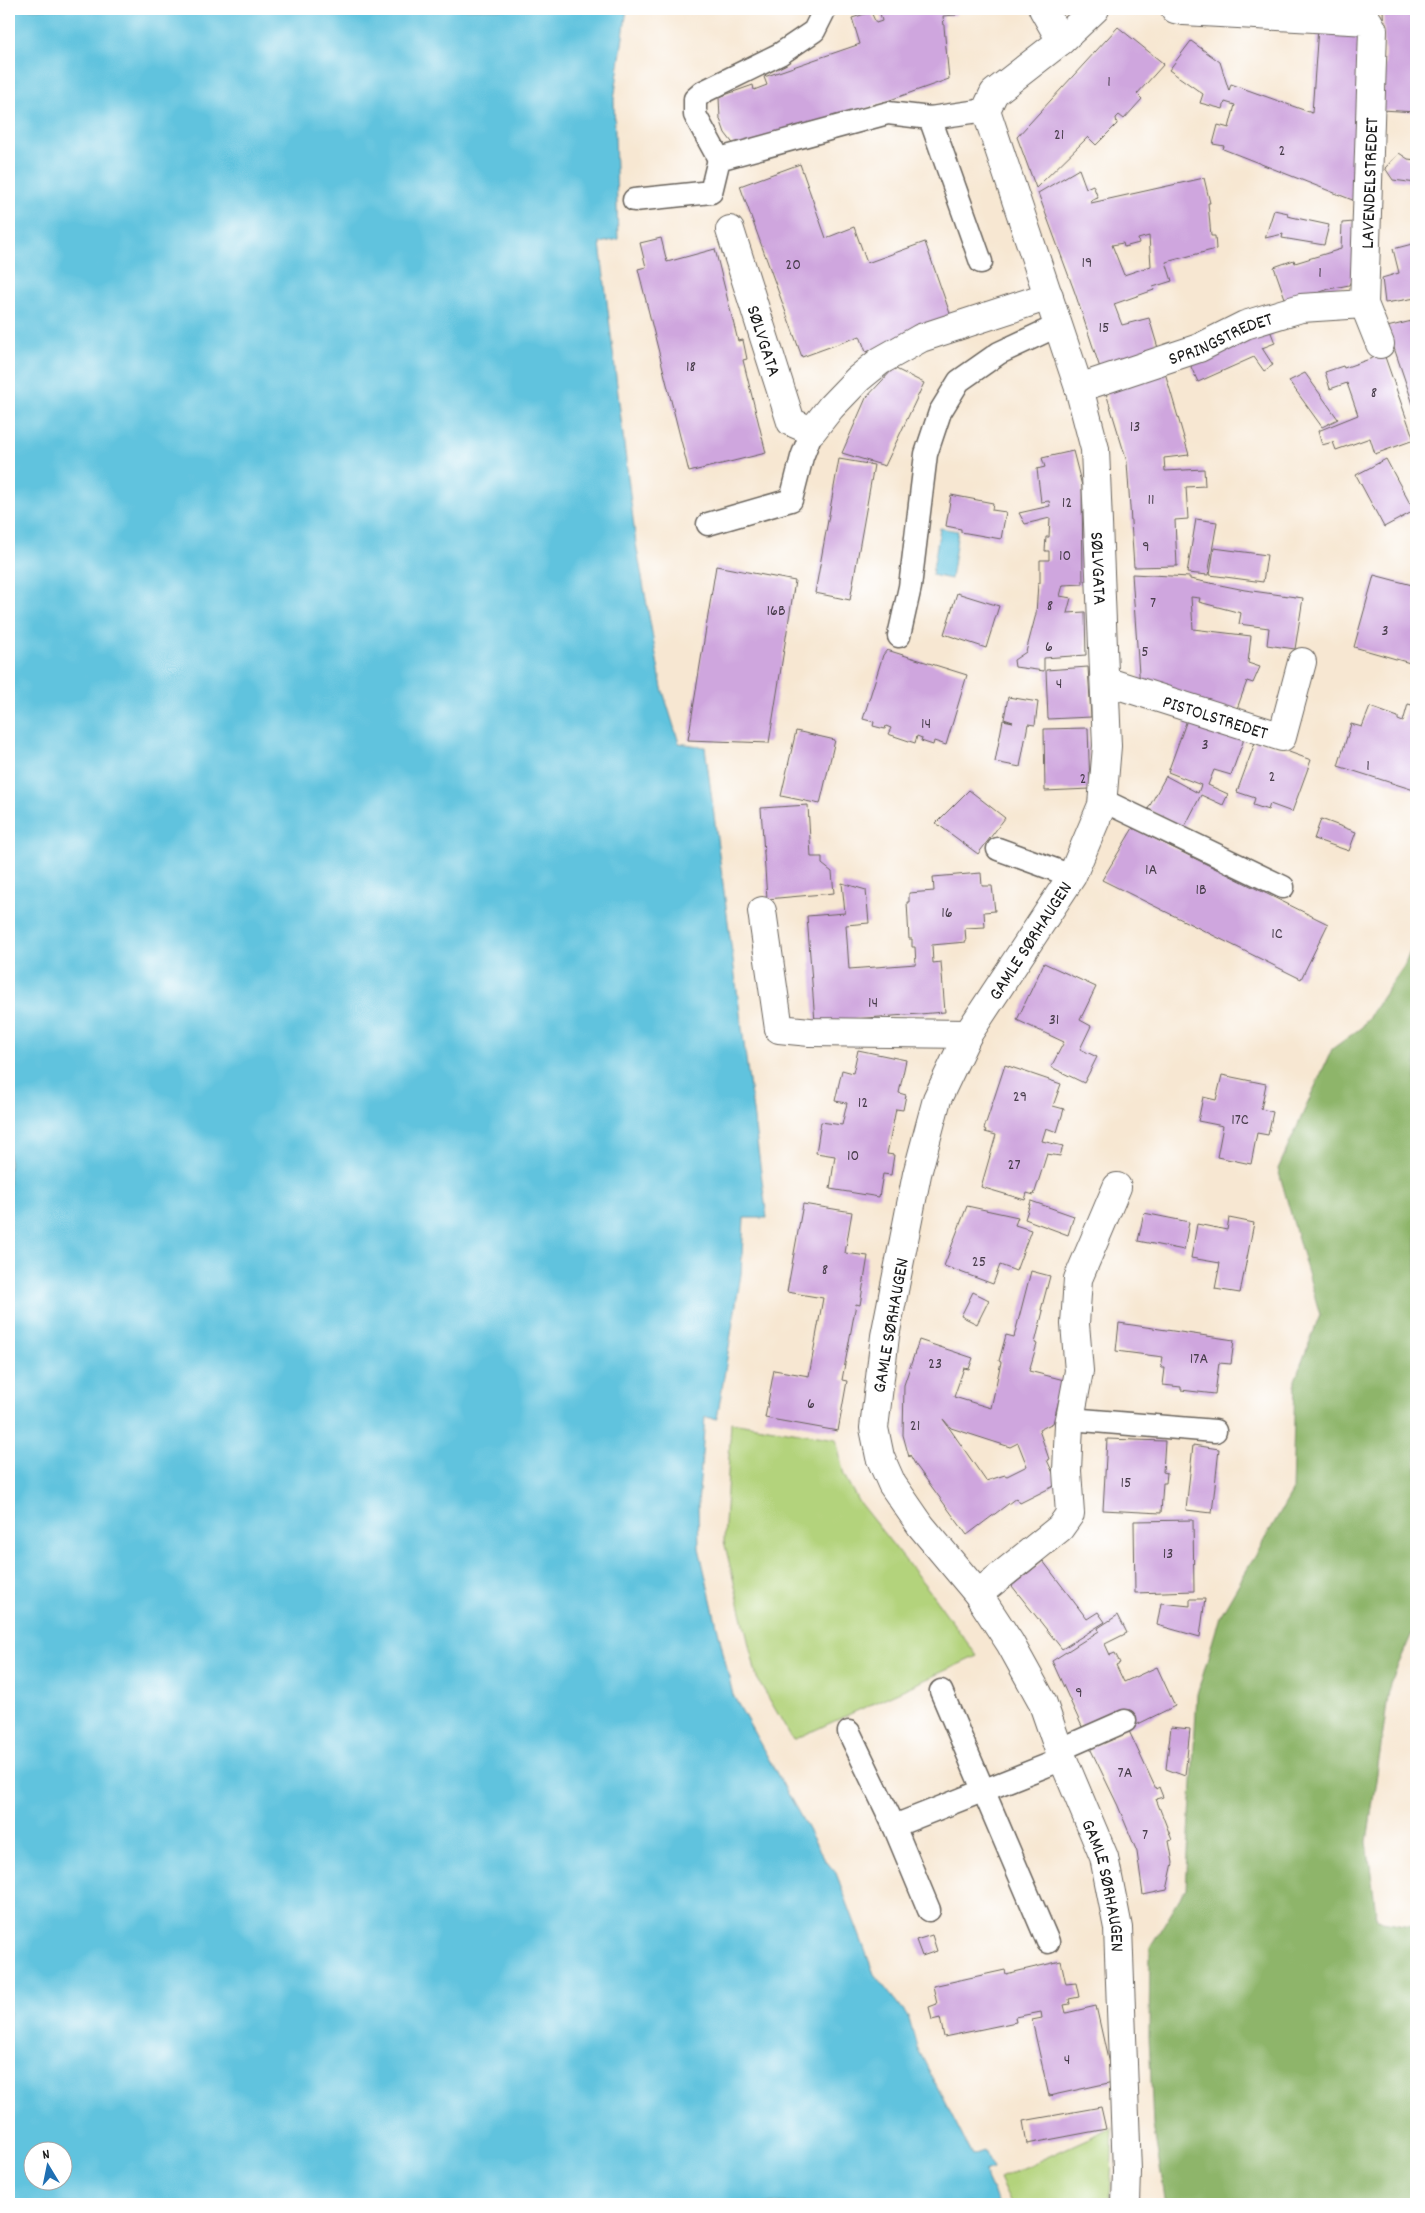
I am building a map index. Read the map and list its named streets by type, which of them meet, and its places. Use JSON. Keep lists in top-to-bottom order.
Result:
{
  "streets": {
    "street": [
      "LAVENDELSTREDET",
      "SPRINGSTREDET",
      "SØLVGATA",
      "PISTOLSTREDET",
      "GAMLE SØRHAUGEN"
    ]
  },
  "crossings": [
    ["LAVENDELSTREDET", "SPRINGSTREDET"],
    ["SPRINGSTREDET", "SØLVGATA"],
    ["SØLVGATA", "PISTOLSTREDET"],
    ["SØLVGATA", "GAMLE SØRHAUGEN"]
  ],
  "house_numbers": [
    "1",
    "21",
    "2",
    "19",
    "20",
    "1",
    "15",
    "18",
    "8",
    "13",
    "11",
    "12",
    "9",
    "10",
    "7",
    "8",
    "16B",
    "3",
    "6",
    "5",
    "4",
    "14",
    "3",
    "1",
    "2",
    "2",
    "1A",
    "1B",
    "16",
    "1C",
    "14",
    "31",
    "29",
    "12",
    "17C",
    "10",
    "27",
    "25",
    "8",
    "17A",
    "23",
    "6",
    "21",
    "15",
    "13",
    "9",
    "7A",
    "7",
    "4"
  ],
  "north": "top"
}
